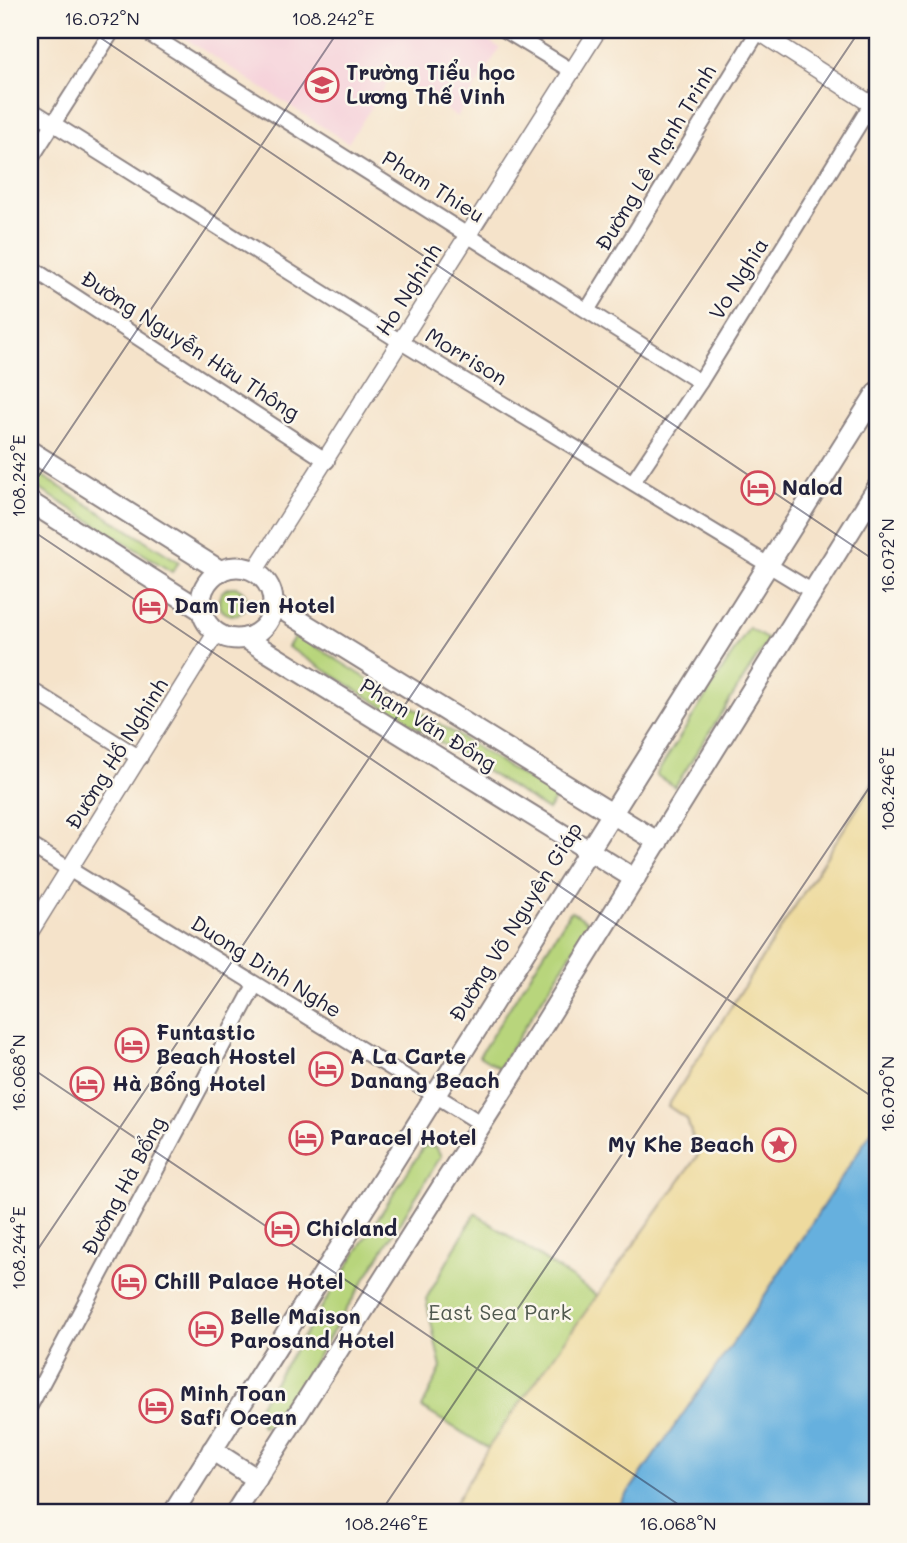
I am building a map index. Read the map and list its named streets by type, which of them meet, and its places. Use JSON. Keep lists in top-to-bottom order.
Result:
{
  "streets": {
    "main road": ["Phạm Văn Đồng", "Đường Võ Nguyên Giáp"],
    "street": [
      "Đường Lê Mạnh Trinh",
      "Pham Thieu",
      "Vo Nghia",
      "Ho Nghinh",
      "Đường Nguyễn Hữu Thông",
      "Morrison",
      "Đường Hồ Nghinh",
      "Duong Dinh Nghe",
      "Đường Hà Bổng"
    ]
  },
  "crossings": [
    ["Đường Lê Mạnh Trinh", "Pham Thieu"],
    ["Pham Thieu", "Vo Nghia"],
    ["Pham Thieu", "Ho Nghinh"],
    ["Vo Nghia", "Morrison"],
    ["Ho Nghinh", "Đường Nguyễn Hữu Thông"],
    ["Ho Nghinh", "Morrison"],
    ["Ho Nghinh", "Phạm Văn Đồng"],
    ["Ho Nghinh", "Đường Hồ Nghinh"],
    ["Morrison", "Đường Võ Nguyên Giáp"],
    ["Phạm Văn Đồng", "Đường Hồ Nghinh"],
    ["Phạm Văn Đồng", "Đường Võ Nguyên Giáp"],
    ["Đường Hồ Nghinh", "Duong Dinh Nghe"],
    ["Đường Võ Nguyên Giáp", "Duong Dinh Nghe"],
    ["Duong Dinh Nghe", "Đường Hà Bổng"]
  ],
  "parks": ["East Sea Park"],
  "places": {
    "school or university": ["Trường Tiểu học Lương Thế Vinh"],
    "hotel": [
      "Nalod",
      "Dam Tien Hotel",
      "Funtastic Beach Hostel",
      "A La Carte Danang Beach",
      "Hà Bổng Hotel",
      "Paracel Hotel",
      "Chicland",
      "Chill Palace Hotel",
      "Belle Maison Parosand Hotel",
      "Minh Toan Safi Ocean"
    ],
    "place": ["My Khe Beach"]
  },
  "coordinates": [
    "16.072°N",
    "108.242°E",
    "108.246°E",
    "16.068°N",
    "16.070°N",
    "108.244°E"
  ]
}
